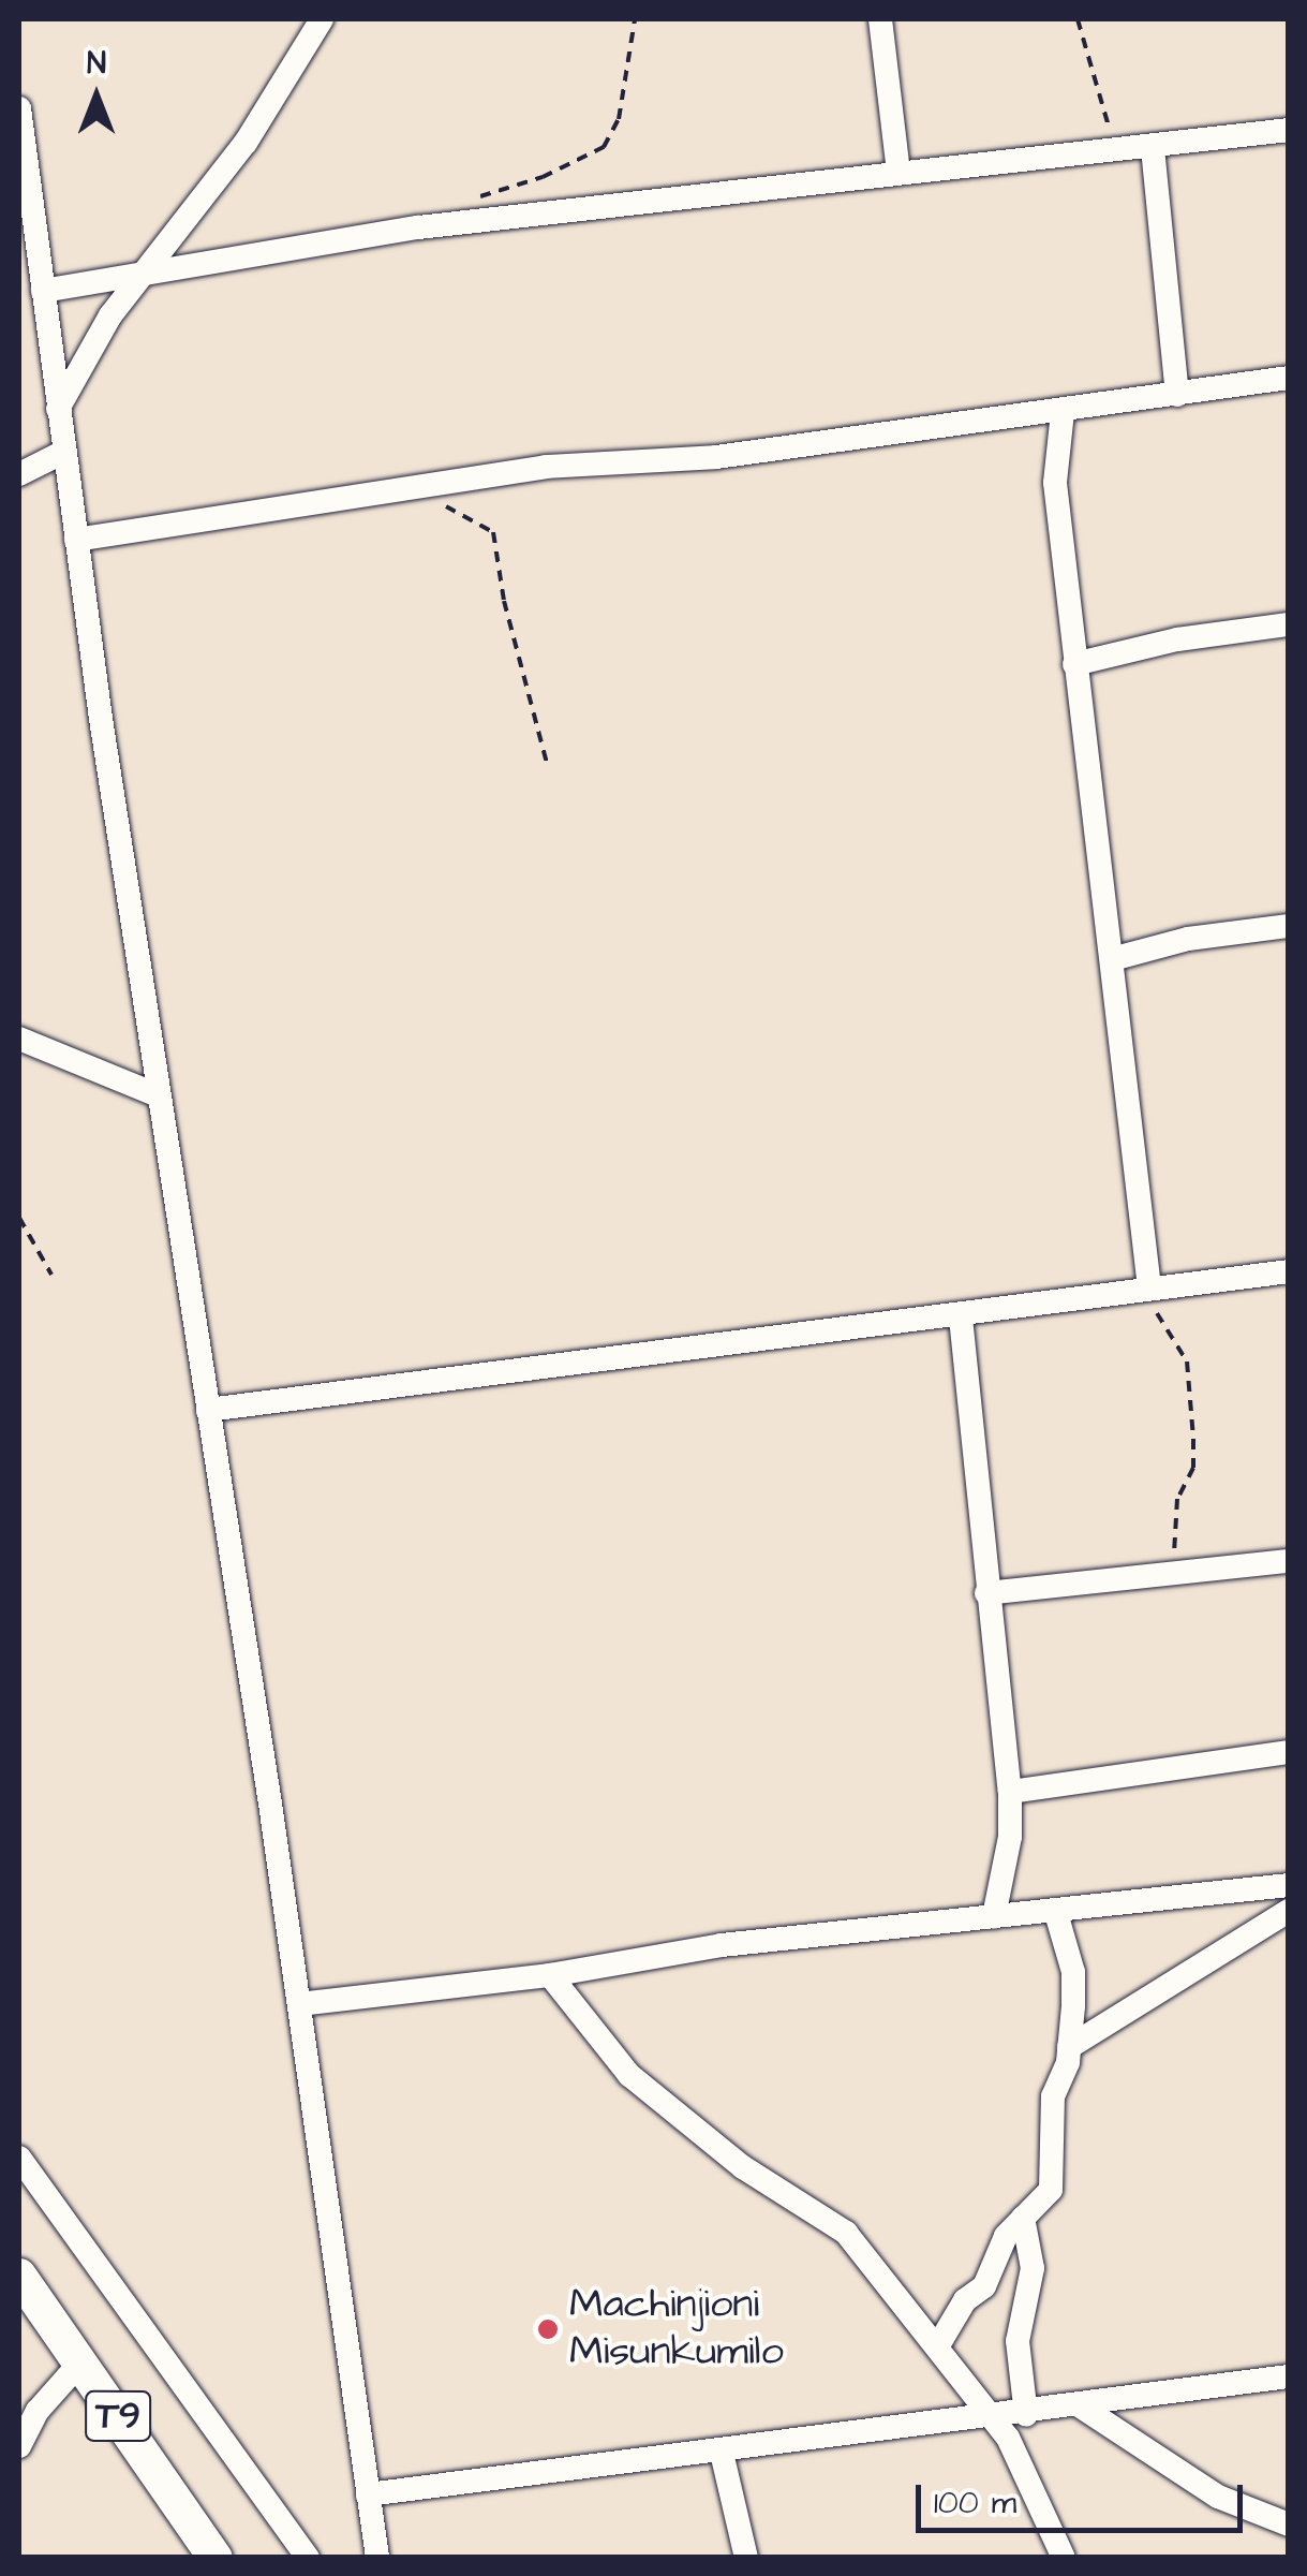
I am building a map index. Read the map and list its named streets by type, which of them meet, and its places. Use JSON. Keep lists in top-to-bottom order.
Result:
{
  "streets": {
    "highway": ["T9"]
  },
  "places": ["Machinjioni Misunkumilo"],
  "scale_bar": "100 m",
  "north": "top"
}
